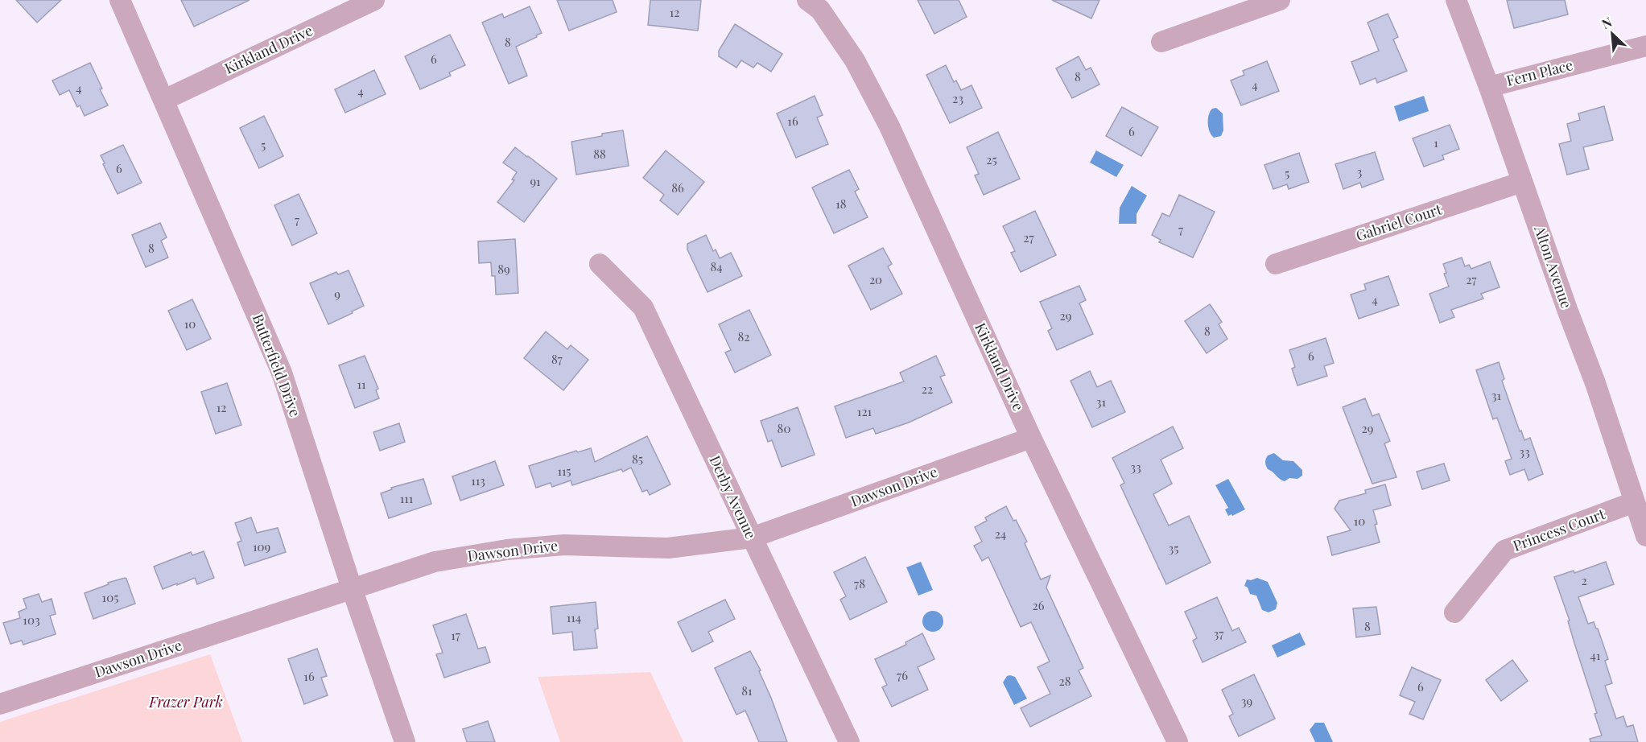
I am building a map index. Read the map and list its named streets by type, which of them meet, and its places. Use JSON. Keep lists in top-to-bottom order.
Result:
{
  "streets": {
    "street": [
      "Kirkland Drive",
      "Fern Place",
      "Gabriel Court",
      "Alton Avenue",
      "Butterfield Drive",
      "Dawson Drive",
      "Derby Avenue",
      "Princess Court"
    ]
  },
  "crossings": [
    ["Kirkland Drive", "Butterfield Drive"],
    ["Kirkland Drive", "Dawson Drive"],
    ["Fern Place", "Alton Avenue"],
    ["Gabriel Court", "Alton Avenue"],
    ["Alton Avenue", "Princess Court"],
    ["Butterfield Drive", "Dawson Drive"],
    ["Dawson Drive", "Derby Avenue"]
  ],
  "parks": ["Frazer Park"],
  "house_numbers": [
    "12",
    "8",
    "6",
    "8",
    "4",
    "4",
    "4",
    "23",
    "16",
    "6",
    "1",
    "5",
    "88",
    "25",
    "6",
    "3",
    "5",
    "91",
    "86",
    "18",
    "7",
    "7",
    "27",
    "8",
    "84",
    "89",
    "20",
    "27",
    "9",
    "4",
    "29",
    "10",
    "8",
    "82",
    "6",
    "87",
    "11",
    "22",
    "31",
    "31",
    "12",
    "121",
    "80",
    "29",
    "33",
    "85",
    "33",
    "115",
    "113",
    "111",
    "10",
    "24",
    "109",
    "35",
    "2",
    "78",
    "105",
    "26",
    "114",
    "103",
    "8",
    "37",
    "17",
    "41",
    "76",
    "16",
    "28",
    "6",
    "81",
    "39"
  ],
  "north": "top left"
}
